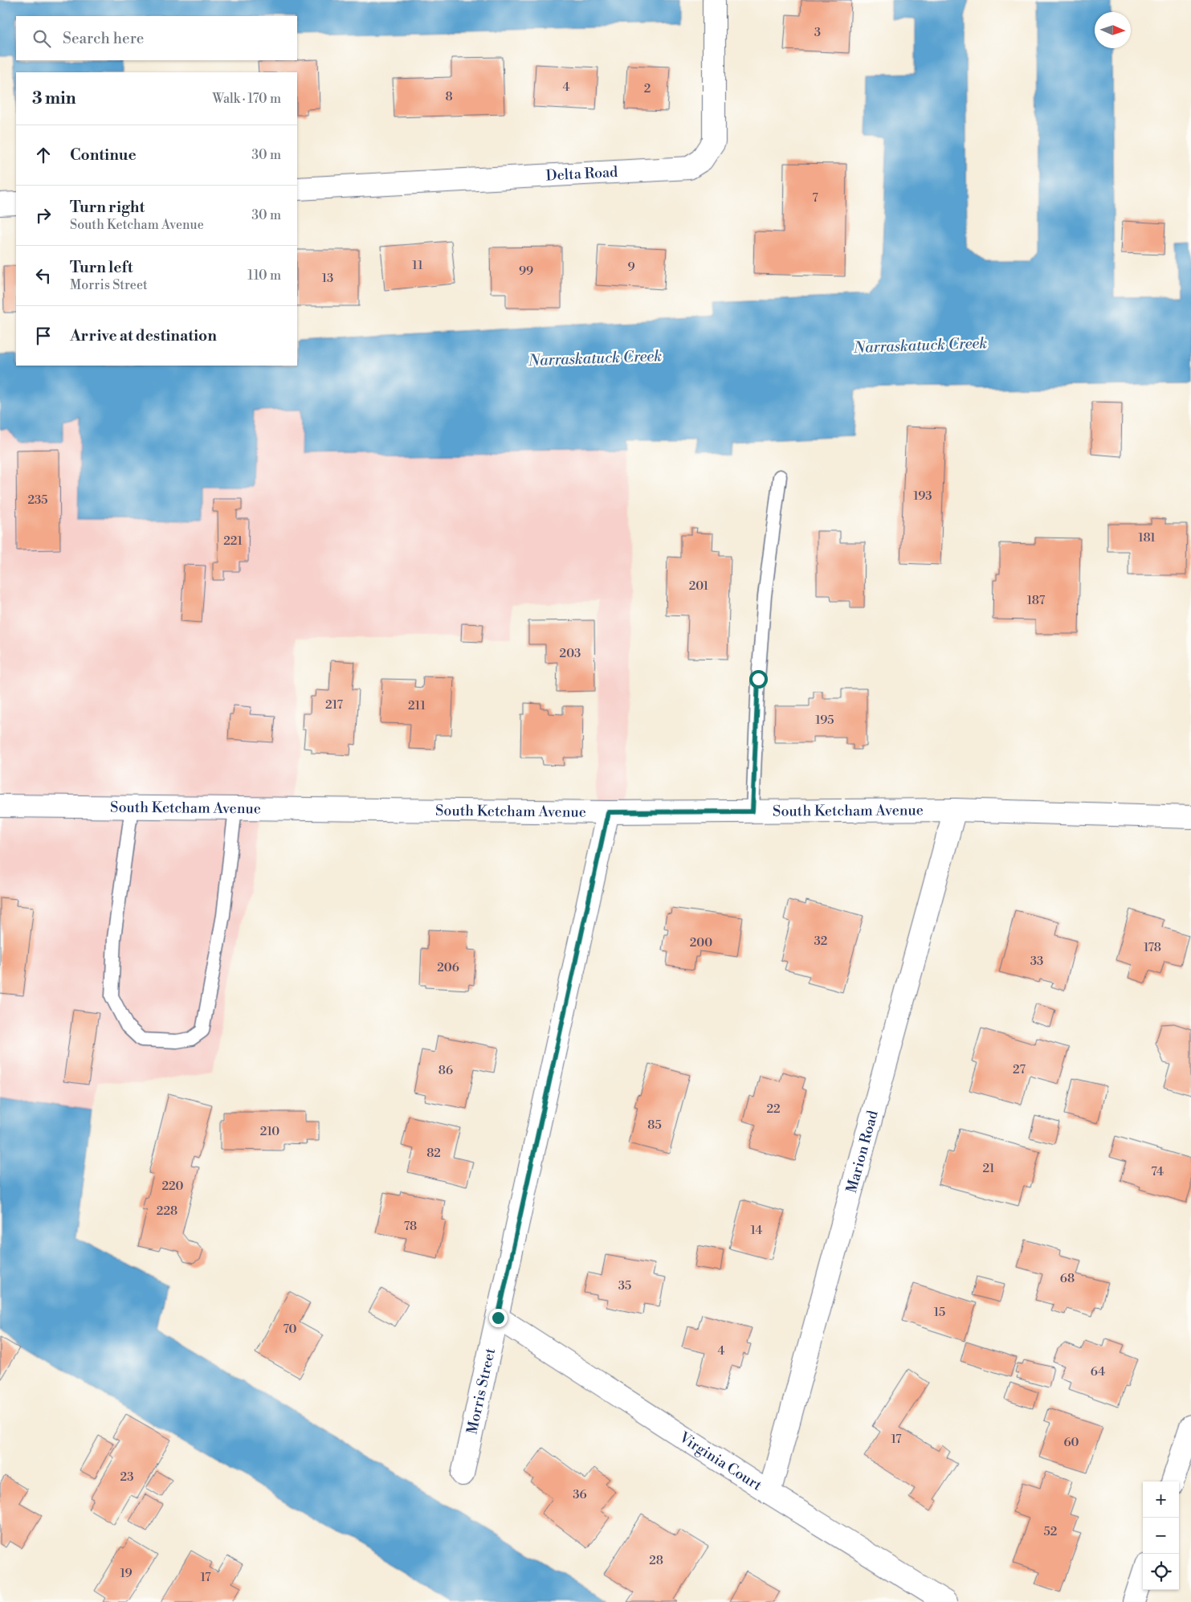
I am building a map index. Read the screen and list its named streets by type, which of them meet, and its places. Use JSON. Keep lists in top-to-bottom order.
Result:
{
  "streets": {
    "street": [
      "Delta Road",
      "South Ketcham Avenue",
      "Marion Road",
      "Morris Street",
      "Virginia Court"
    ]
  },
  "crossings": [
    ["South Ketcham Avenue", "Marion Road"],
    ["South Ketcham Avenue", "Morris Street"],
    ["Marion Road", "Virginia Court"],
    ["Morris Street", "Virginia Court"]
  ],
  "water": ["Narraskatuck Creek"],
  "house_numbers": [
    "3",
    "4",
    "2",
    "8",
    "7",
    "11",
    "9",
    "99",
    "13",
    "193",
    "235",
    "181",
    "221",
    "201",
    "187",
    "203",
    "217",
    "211",
    "195",
    "32",
    "200",
    "178",
    "33",
    "206",
    "27",
    "86",
    "22",
    "85",
    "210",
    "82",
    "21",
    "74",
    "220",
    "228",
    "78",
    "14",
    "68",
    "35",
    "15",
    "70",
    "4",
    "64",
    "17",
    "60",
    "23",
    "36",
    "52",
    "28",
    "19",
    "17"
  ],
  "north": "right",
  "page": {
    "search": "Search here",
    "heading": ["3 min", "Walk · 170 m"],
    "list": [
      ["Continue", "30 m"],
      ["Turn right", "South Ketcham Avenue", "30 m"],
      ["Turn left", "Morris Street", "110 m"],
      "Arrive at destination"
    ],
    "map_buttons": ["+", "−"]
  }
}
